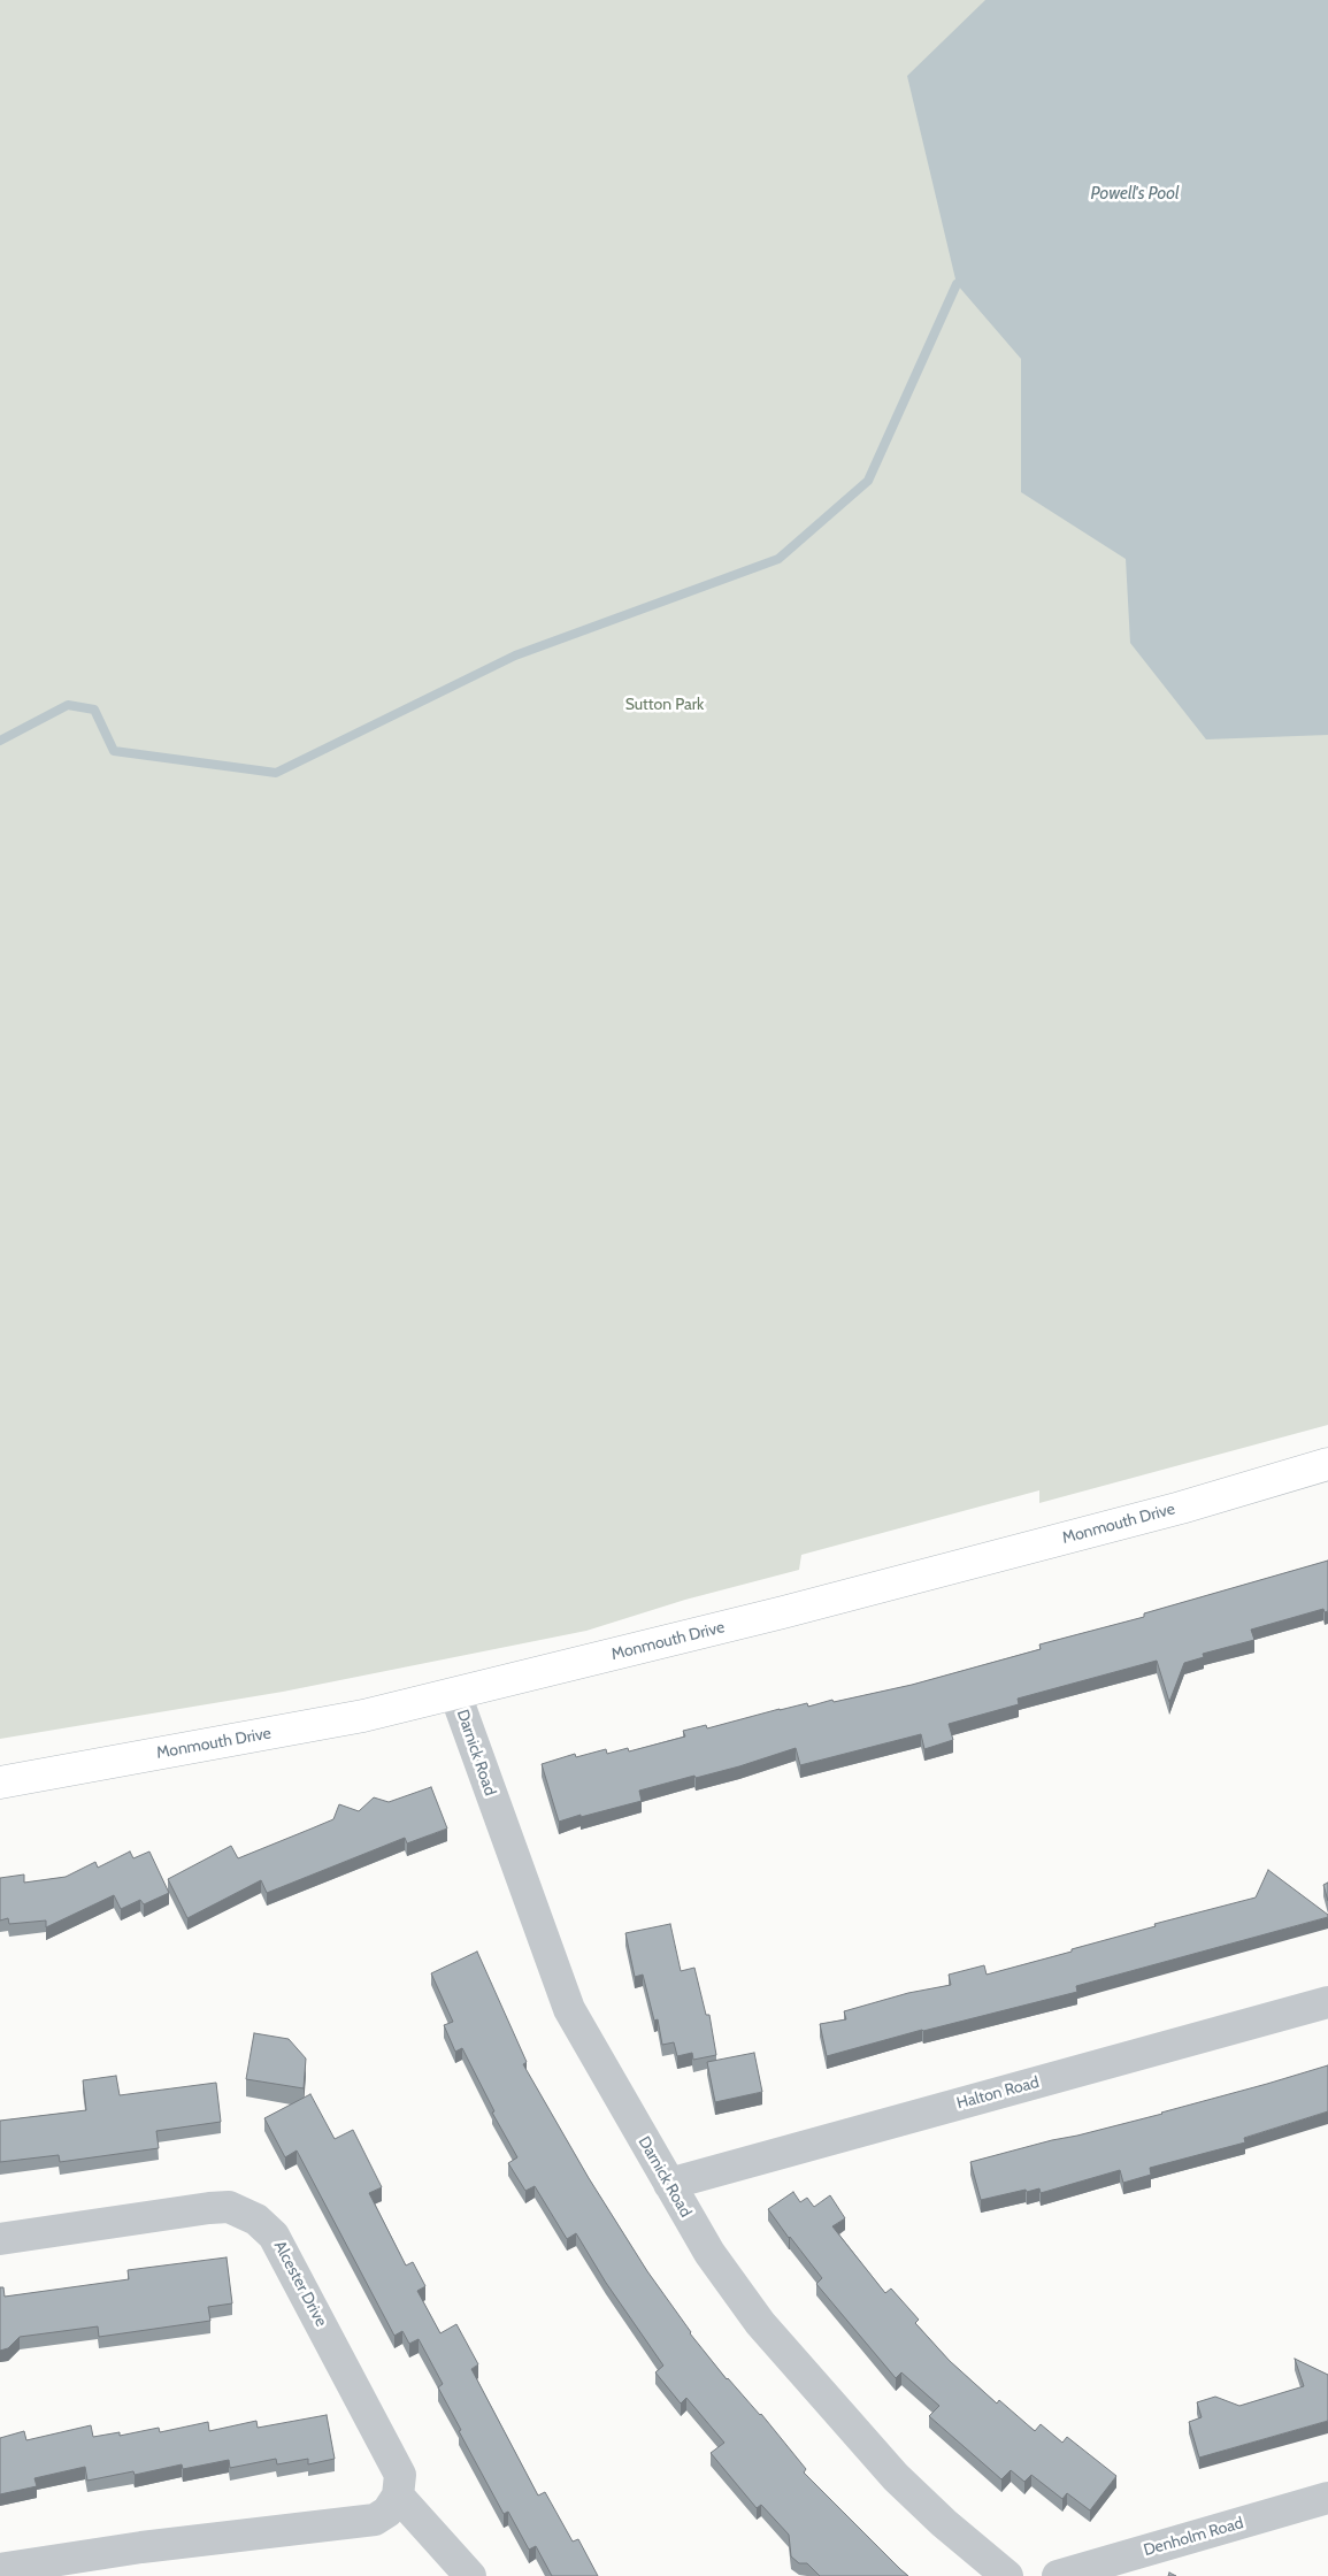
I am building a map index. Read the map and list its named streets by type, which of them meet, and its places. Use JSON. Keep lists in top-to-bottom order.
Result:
{
  "streets": {
    "street": [
      "Monmouth Drive",
      "Darnick Road",
      "Halton Road",
      "Alcester Drive",
      "Denholm Road"
    ]
  },
  "crossings": [
    ["Monmouth Drive", "Darnick Road"],
    ["Darnick Road", "Halton Road"]
  ],
  "water": ["Powell's Pool"],
  "parks": ["Sutton Park"]
}
